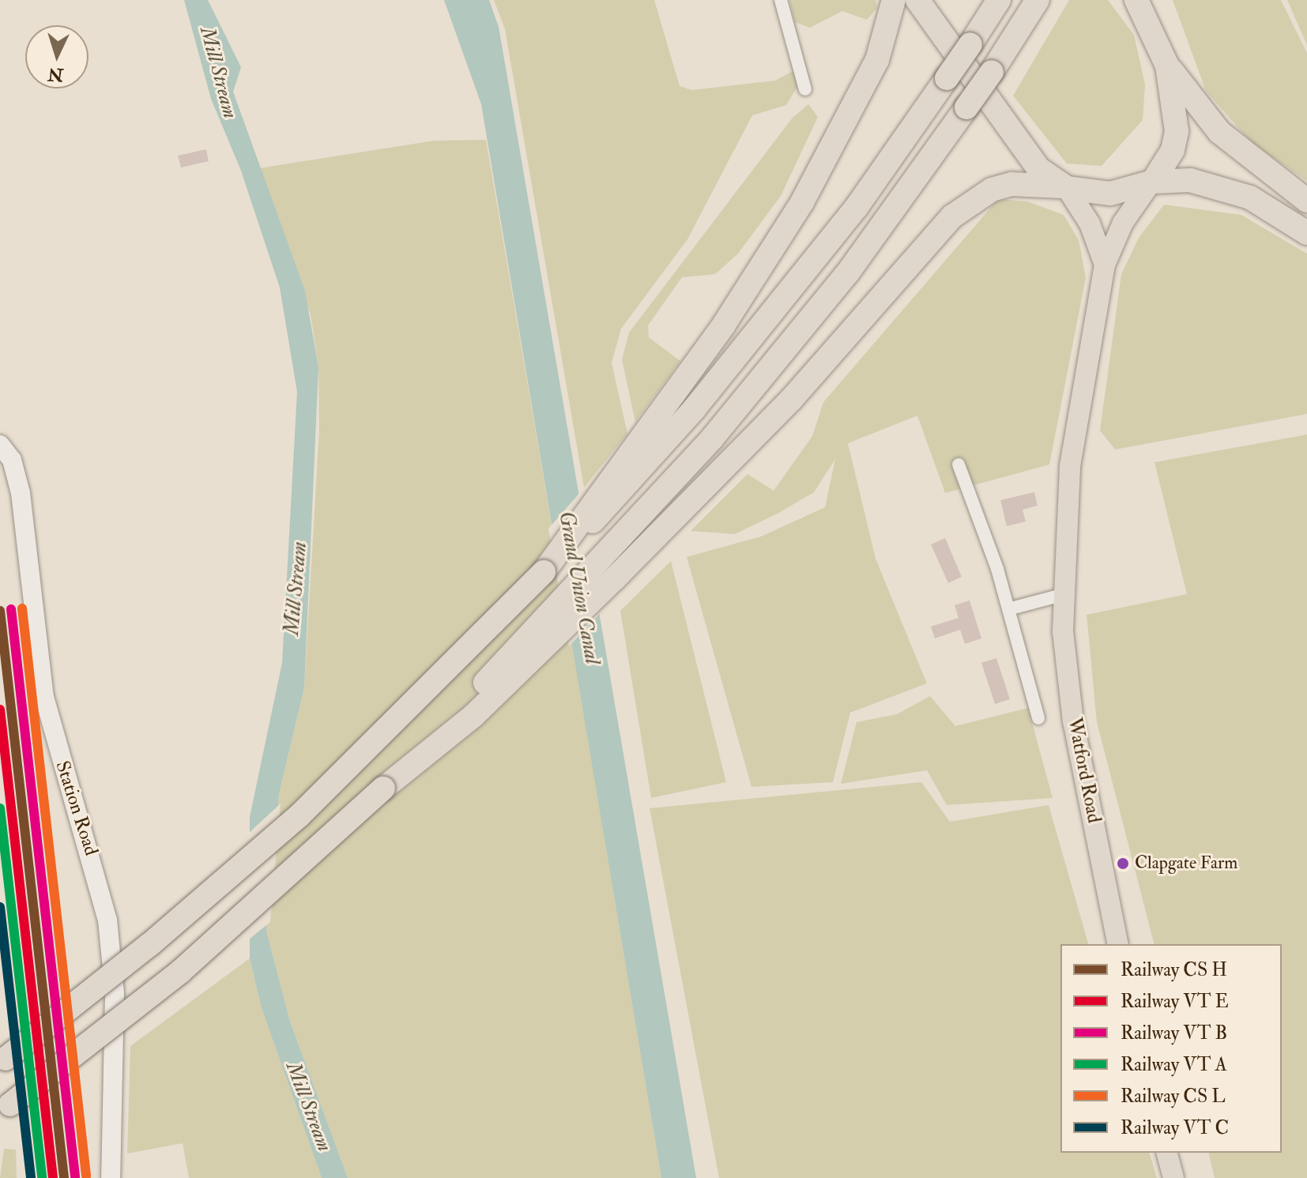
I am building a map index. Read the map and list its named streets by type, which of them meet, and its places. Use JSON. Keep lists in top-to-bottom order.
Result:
{
  "streets": {
    "main road": ["Watford Road"],
    "street": ["Station Road"]
  },
  "water": ["Mill Stream", "Grand Union Canal"],
  "places": ["Clapgate Farm"],
  "legend": [
    "Railway CS H",
    "Railway VT E",
    "Railway VT B",
    "Railway VT A",
    "Railway CS L",
    "Railway VT C"
  ],
  "north": "bottom"
}
